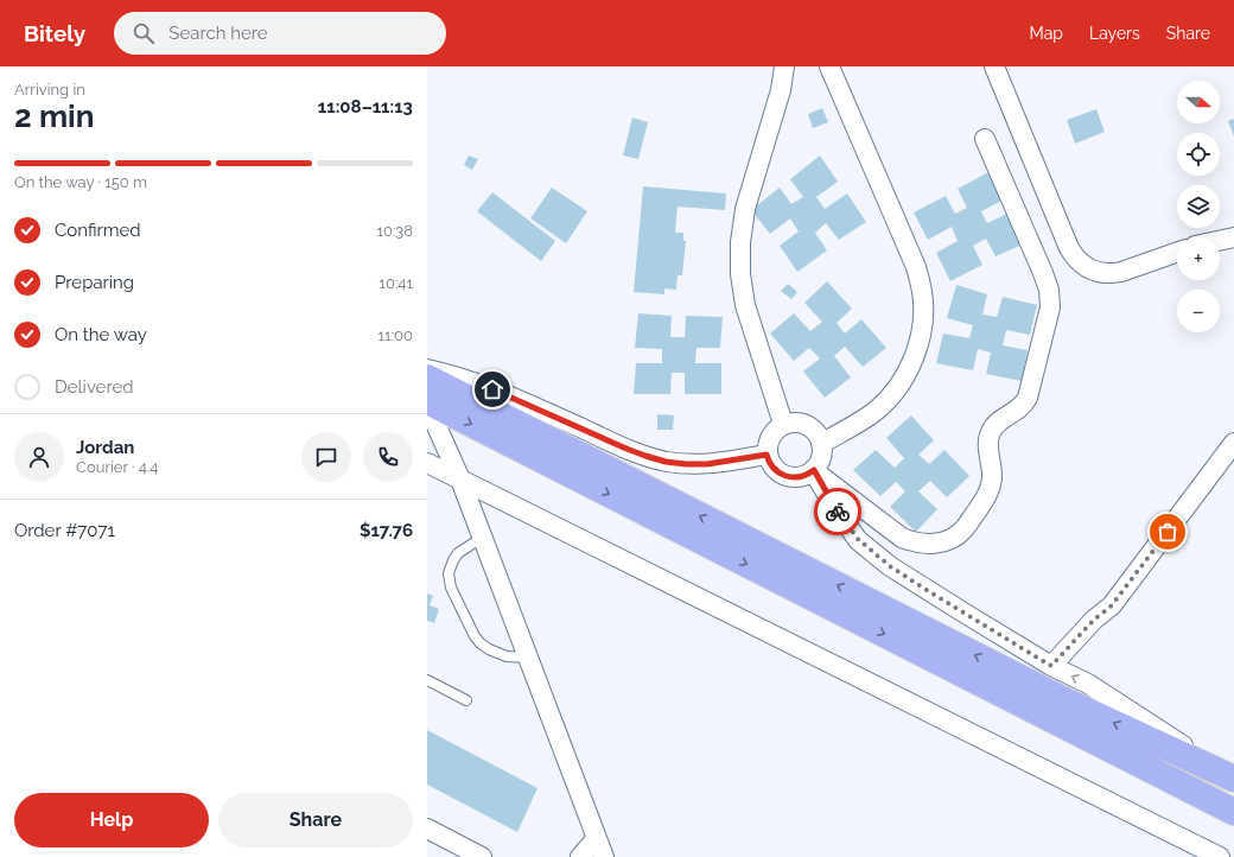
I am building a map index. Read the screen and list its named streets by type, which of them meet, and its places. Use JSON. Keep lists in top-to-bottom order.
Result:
{
  "north": "right",
  "page": {
    "header": "Bitely",
    "search": "Search here",
    "nav": ["Map", "Layers", "Share"],
    "heading": ["2 min", "Arriving in", "11:08–11:13"],
    "panel": [
      "Jordan",
      "Courier · 4.4",
      "Order #7071",
      "$17.76"
    ],
    "map_buttons": ["+", "−"],
    "bar": "On the way · 150 m",
    "list": [
      ["Confirmed", "10:38"],
      ["Preparing", "10:41"],
      ["On the way", "11:00"],
      "Delivered"
    ],
    "buttons": ["Help", "Share"]
  }
}
